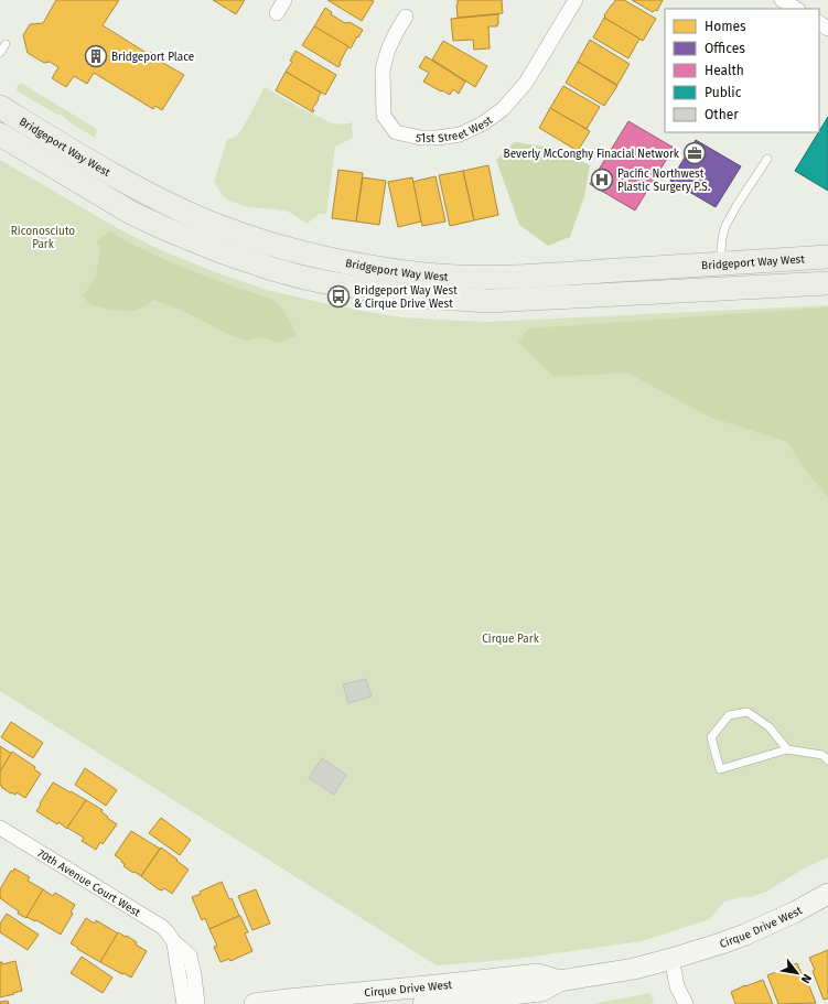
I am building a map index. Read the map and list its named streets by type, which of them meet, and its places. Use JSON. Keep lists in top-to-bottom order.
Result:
{
  "streets": {
    "main road": ["Bridgeport Way West", "Cirque Drive West"],
    "street": ["51st Street West", "70th Avenue Court West"]
  },
  "parks": ["Riconosciuto Park", "Cirque Park"],
  "places": {
    "building": ["Bridgeport Place"],
    "office": ["Beverly McConghy Finacial Network"],
    "hospital": ["Pacific Northwest Plastic Surgery P.S."],
    "bus stop": ["Bridgeport Way West & Cirque Drive West"]
  },
  "legend": [
    "Homes",
    "Offices",
    "Health",
    "Public",
    "Other"
  ],
  "north": "bottom right"
}
